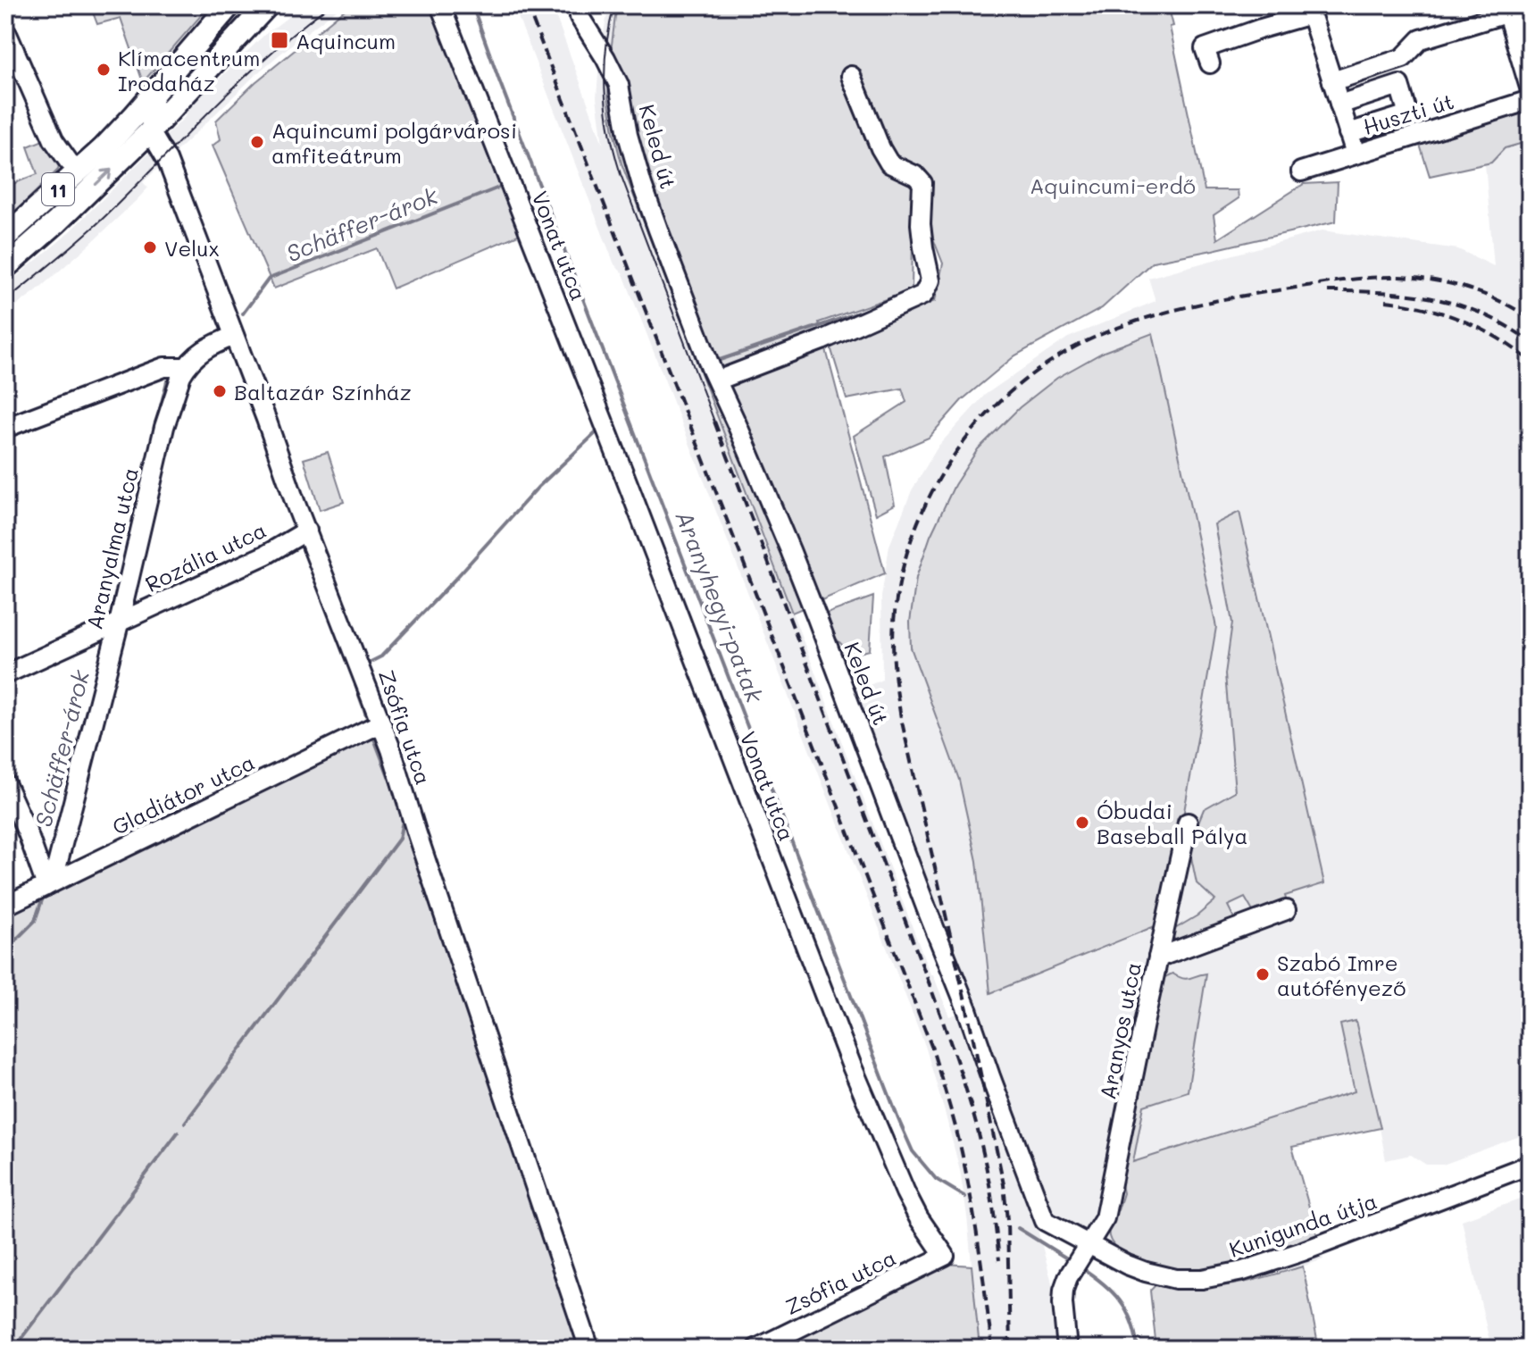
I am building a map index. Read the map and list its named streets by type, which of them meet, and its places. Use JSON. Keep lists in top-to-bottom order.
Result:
{
  "streets": {
    "main road": ["11"],
    "street": [
      "Huszti út",
      "Keled út",
      "Vonat utca",
      "Aranyalma utca",
      "Rozália utca",
      "Zsófia utca",
      "Gladiátor utca",
      "Aranyos utca",
      "Kunigunda útja"
    ]
  },
  "crossings": [
    ["Keled út", "Aranyos utca"],
    ["Keled út", "Kunigunda útja"],
    ["11", "Zsófia utca"],
    ["Vonat utca", "Zsófia utca"],
    ["Aranyalma utca", "Rozália utca"],
    ["Aranyalma utca", "Gladiátor utca"],
    ["Rozália utca", "Zsófia utca"],
    ["Zsófia utca", "Gladiátor utca"],
    ["Aranyos utca", "Kunigunda útja"]
  ],
  "water": ["Schäffer-árok", "Aranyhegyi-patak"],
  "parks": ["Aquincumi-erdő"],
  "places": {
    "transit": ["Aquincum"],
    "other": [
      "Klímacentrum Irodaház",
      "Aquincumi polgárvárosi amfiteátrum",
      "Velux",
      "Baltazár Színház",
      "Óbudai Baseball Pálya",
      "Szabó Imre autófényező"
    ]
  }
}
